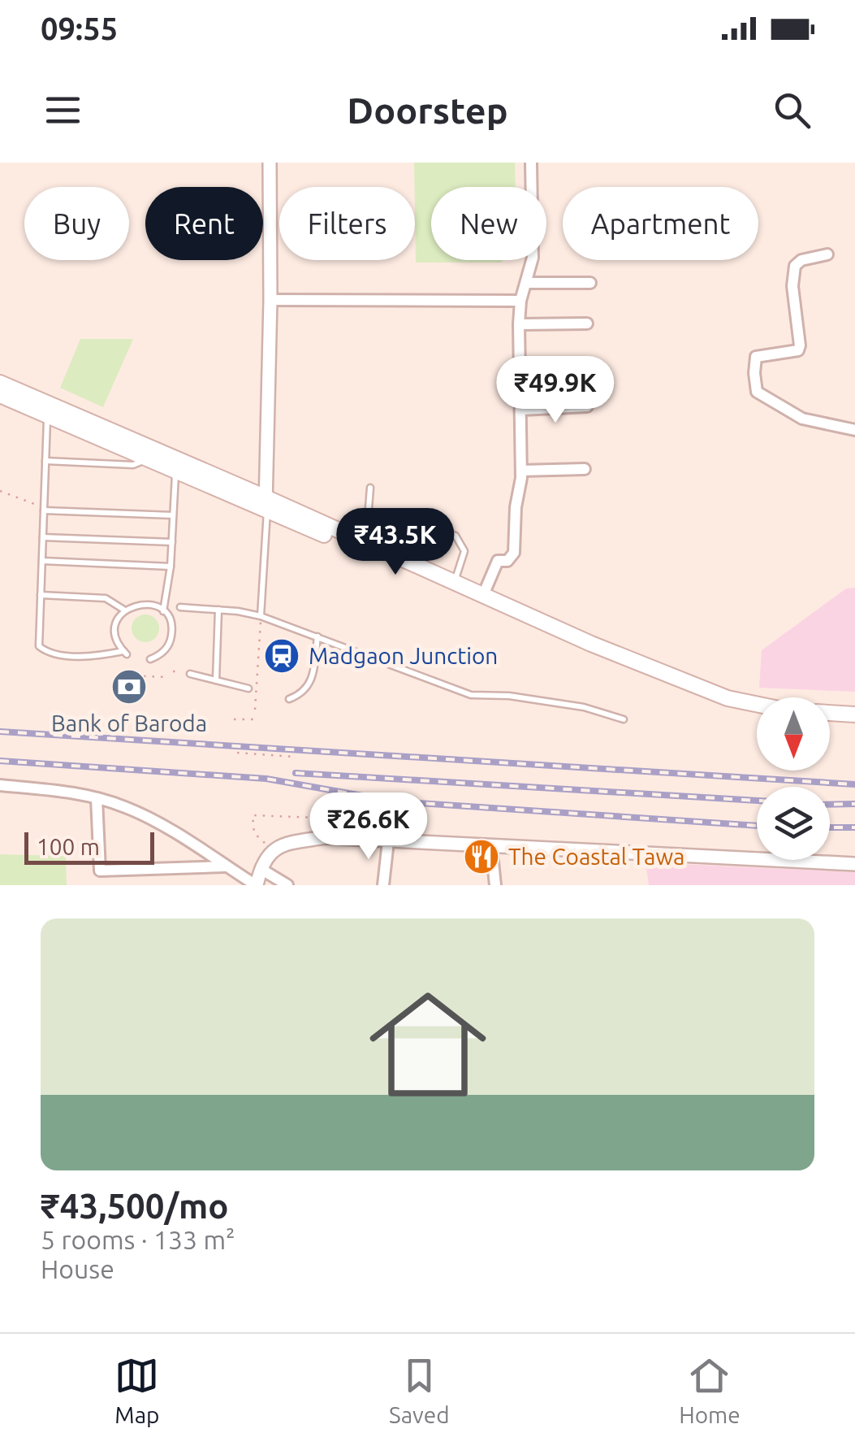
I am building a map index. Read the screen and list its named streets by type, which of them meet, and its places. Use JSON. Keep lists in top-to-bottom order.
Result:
{
  "places": {
    "station": ["Madgaon Junction"],
    "bank": ["Bank of Baroda"],
    "restaurant": ["The Coastal Tawa"]
  },
  "scale_bar": "100 m",
  "north": "bottom",
  "page": {
    "status": "09:55",
    "header": "Doorstep",
    "chip": [
      "Buy",
      "Rent",
      "Filters",
      "New",
      "Apartment"
    ],
    "price": ["₹49.9K", "₹43.5K", "₹26.6K"],
    "scale": "100 m",
    "list": [
      {
        "name": "₹43,500/mo",
        "note": "5 rooms · 133 m² · House"
      }
    ],
    "tabs": ["Map", "Saved", "Home"]
  }
}
